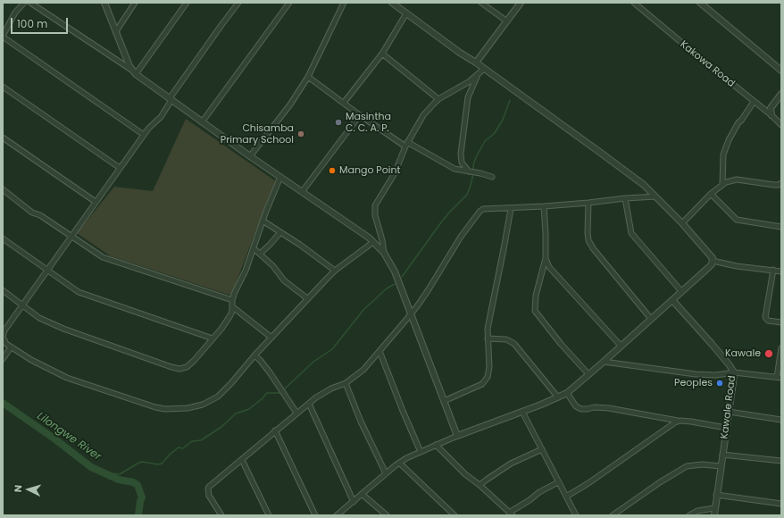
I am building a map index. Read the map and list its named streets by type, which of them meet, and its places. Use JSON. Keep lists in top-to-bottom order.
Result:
{
  "streets": {
    "street": ["Kakowa Road", "Kawale Road"]
  },
  "water": ["Lilongwe River"],
  "places": [
    "Masintha C. C. A. P.",
    "Chisamba Primary School",
    "Mango Point",
    "Kawale",
    "Peoples"
  ],
  "scale_bar": "100 m",
  "north": "left"
}
